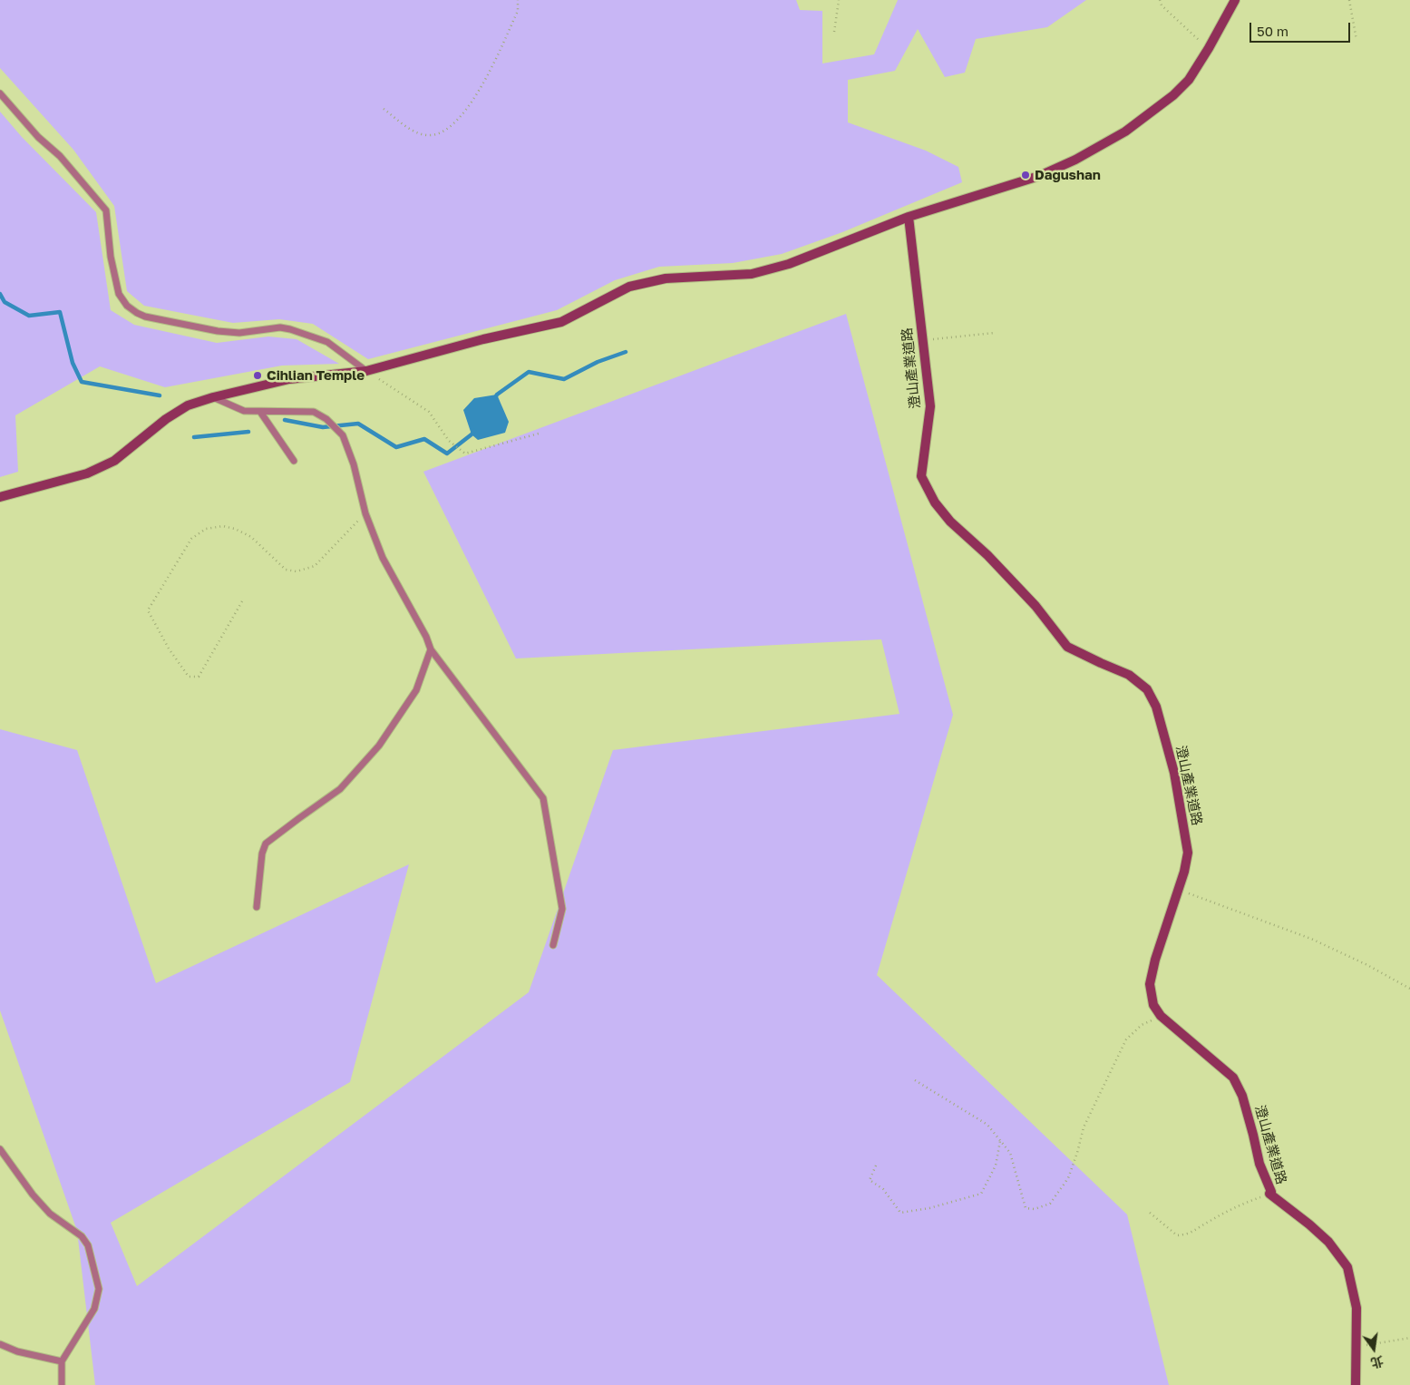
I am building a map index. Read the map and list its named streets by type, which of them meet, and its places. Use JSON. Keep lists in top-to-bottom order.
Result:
{
  "streets": {
    "street": ["澄山產業道路"]
  },
  "places": ["Dagushan", "Cihlian Temple"],
  "scale_bar": "50 m",
  "north": "bottom"
}
